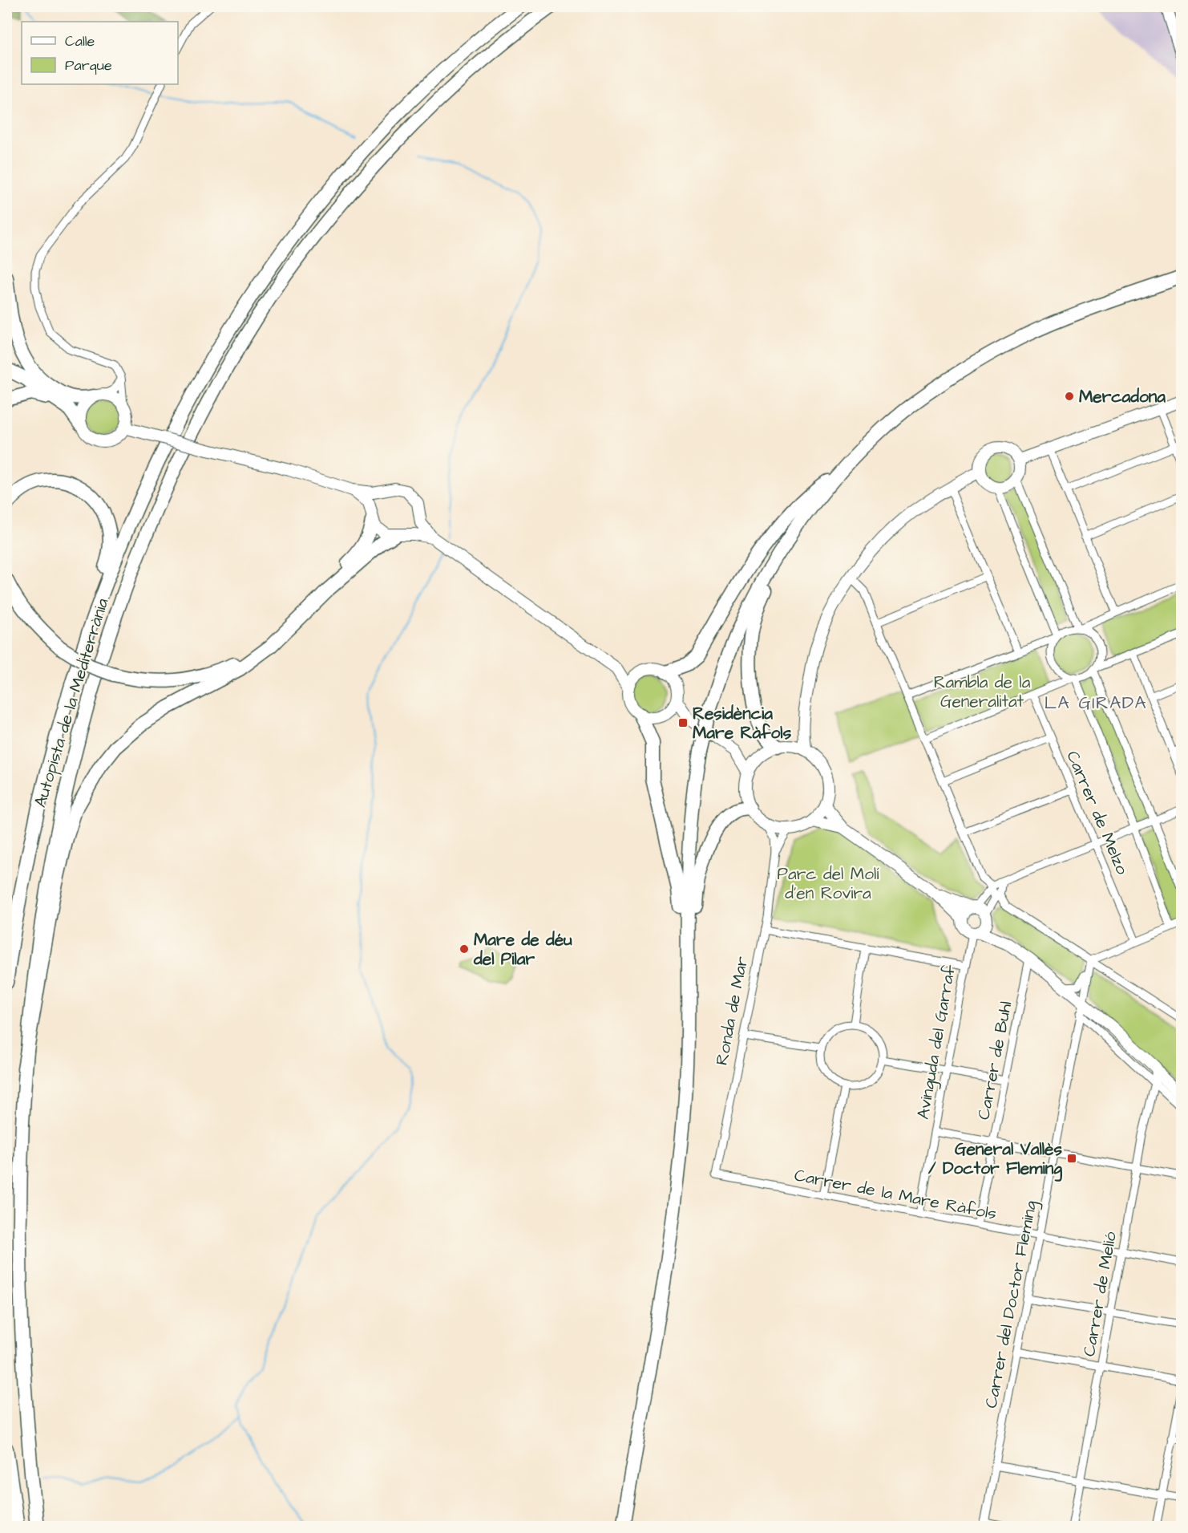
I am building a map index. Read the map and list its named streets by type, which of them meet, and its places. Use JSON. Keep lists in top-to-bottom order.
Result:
{
  "streets": {
    "highway": ["Autopista de la Mediterrània"],
    "street": [
      "Carrer de Melzo",
      "Ronda de Mar",
      "Avinguda del Garraf",
      "Carrer de Buhl",
      "Carrer de la Mare Ràfols",
      "Carrer de Melió",
      "Carrer del Doctor Fleming"
    ]
  },
  "crossings": [
    ["Ronda de Mar", "Carrer de la Mare Ràfols"],
    ["Avinguda del Garraf", "Carrer de la Mare Ràfols"],
    ["Carrer de Buhl", "Carrer de la Mare Ràfols"],
    ["Carrer de la Mare Ràfols", "Carrer de Melió"],
    ["Carrer de la Mare Ràfols", "Carrer del Doctor Fleming"]
  ],
  "districts": ["LA GIRADA"],
  "parks": ["Rambla de la Generalitat", "Parc del Molí d'en Rovira"],
  "places": {
    "other": ["Mercadona", "Mare de déu del Pilar"],
    "transit": ["Residència Mare Ràfols", "General Vallès / Doctor Fleming"]
  },
  "legend": ["Calle", "Parque"]
}
